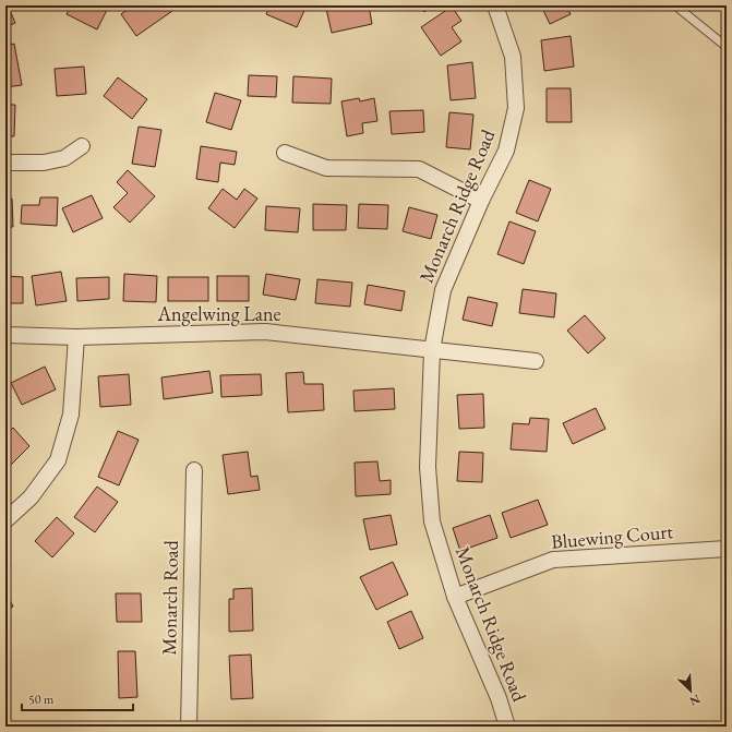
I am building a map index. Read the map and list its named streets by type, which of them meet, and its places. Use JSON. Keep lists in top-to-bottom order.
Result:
{
  "streets": {
    "street": [
      "Monarch Ridge Road",
      "Angelwing Lane",
      "Bluewing Court",
      "Monarch Road"
    ]
  },
  "crossings": [
    ["Monarch Ridge Road", "Angelwing Lane"],
    ["Monarch Ridge Road", "Bluewing Court"]
  ],
  "scale_bar": "50 m",
  "north": "bottom right"
}
